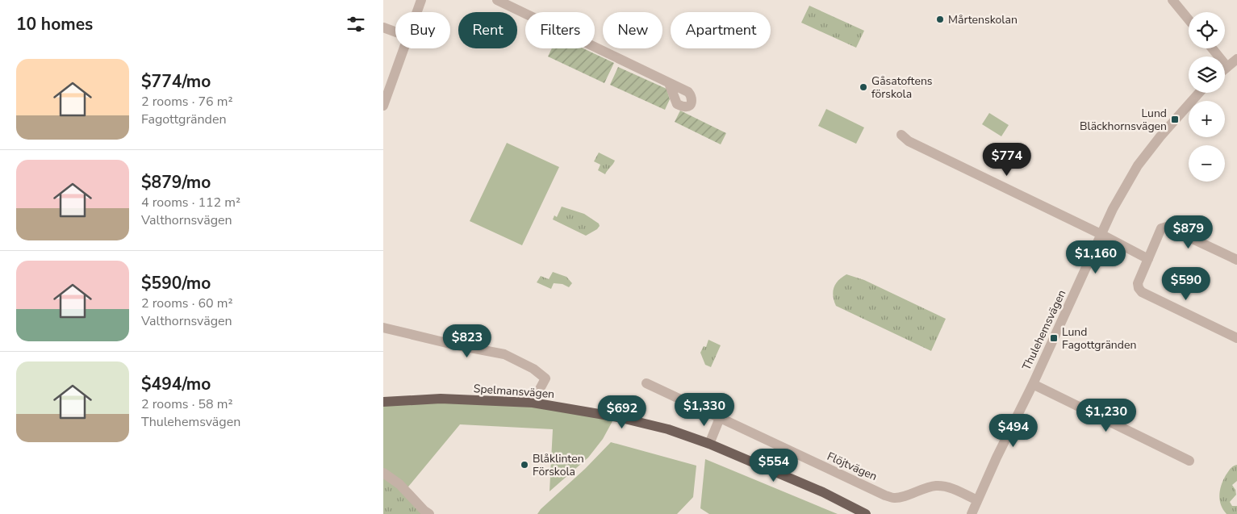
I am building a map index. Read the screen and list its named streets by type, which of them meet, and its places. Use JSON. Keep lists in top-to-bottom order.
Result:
{
  "streets": {
    "main road": ["Spelmansvägen"],
    "street": ["Thulehemsvägen", "Flöjtvägen"]
  },
  "crossings": [
    ["Thulehemsvägen", "Flöjtvägen"]
  ],
  "places": {
    "other": ["Mårtenskolan", "Gåsatoftens förskola", "Blåklinten Förskola"],
    "transit": ["Lund Bläckhornsvägen", "Lund Fagottgränden"]
  },
  "page": {
    "heading": "10 homes",
    "map_buttons": ["+", "−"],
    "chip": [
      "Buy",
      "Rent",
      "Filters",
      "New",
      "Apartment"
    ],
    "list": [
      {
        "name": "$774/mo",
        "note": "2 rooms · 76 m² · Fagottgränden"
      },
      {
        "name": "$879/mo",
        "note": "4 rooms · 112 m² · Valthornsvägen"
      },
      {
        "name": "$590/mo",
        "note": "2 rooms · 60 m² · Valthornsvägen"
      },
      {
        "name": "$494/mo",
        "note": "2 rooms · 58 m² · Thulehemsvägen"
      }
    ],
    "price": [
      "$774",
      "$879",
      "$1,160",
      "$590",
      "$823",
      "$1,330",
      "$692",
      "$1,230",
      "$494",
      "$554"
    ]
  }
}
